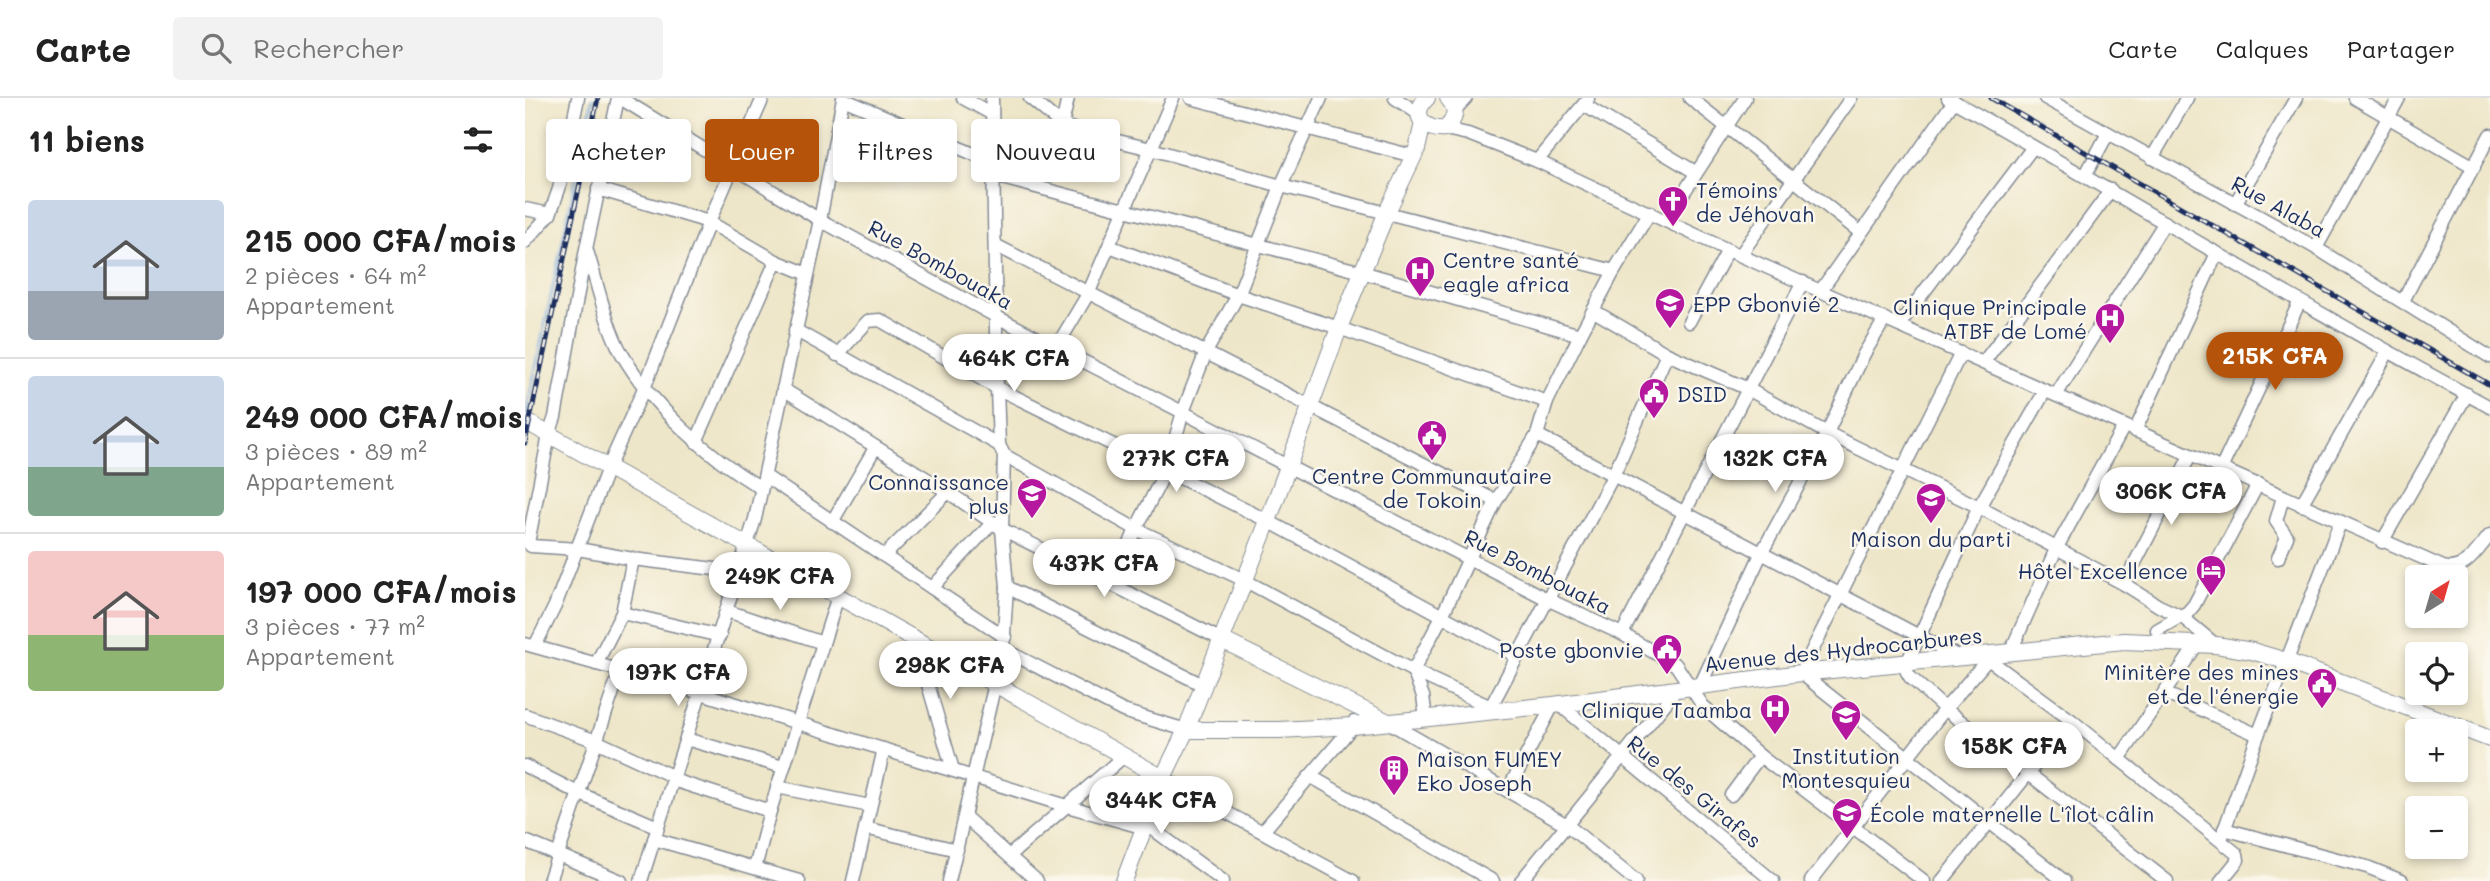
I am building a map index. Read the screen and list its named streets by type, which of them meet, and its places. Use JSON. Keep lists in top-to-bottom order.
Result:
{
  "streets": {
    "main road": ["Avenue des Hydrocarbures"],
    "street": ["Rue Alaba", "Rue Bombouaka", "Rue des Girafes"]
  },
  "crossings": [
    ["Rue Bombouaka", "Avenue des Hydrocarbures"],
    ["Avenue des Hydrocarbures", "Rue des Girafes"]
  ],
  "places": {
    "church": ["Témoins de Jéhovah"],
    "hospital": ["Centre santé eagle africa", "Clinique Principale ATBF de Lomé", "Clinique Taamba"],
    "school or university": [
      "EPP Gbonvié 2",
      "Connaissance plus",
      "Maison du parti",
      "Institution Montesquieu",
      "École maternelle L'îlot câlin"
    ],
    "public building": [
      "DSID",
      "Centre Communautaire de Tokoin",
      "Poste gbonvie",
      "Minitère des mines et de l'énergie"
    ],
    "hotel": ["Hôtel Excellence"],
    "building": ["Maison FUMEY Eko Joseph"]
  },
  "north": "top right",
  "page": {
    "header": "Carte",
    "search": "Rechercher",
    "nav": ["Carte", "Calques", "Partager"],
    "heading": "11 biens",
    "chip": [
      "Acheter",
      "Louer",
      "Filtres",
      "Nouveau"
    ],
    "list": [
      {
        "name": "215 000 CFA/mois",
        "note": "2 pièces · 64 m² · Appartement"
      },
      {
        "name": "249 000 CFA/mois",
        "note": "3 pièces · 89 m² · Appartement"
      },
      {
        "name": "197 000 CFA/mois",
        "note": "3 pièces · 77 m² · Appartement"
      }
    ],
    "price": [
      "215K CFA",
      "464K CFA",
      "277K CFA",
      "132K CFA",
      "306K CFA",
      "437K CFA",
      "249K CFA",
      "298K CFA",
      "197K CFA",
      "158K CFA",
      "344K CFA"
    ],
    "map_buttons": ["+", "−"]
  }
}
